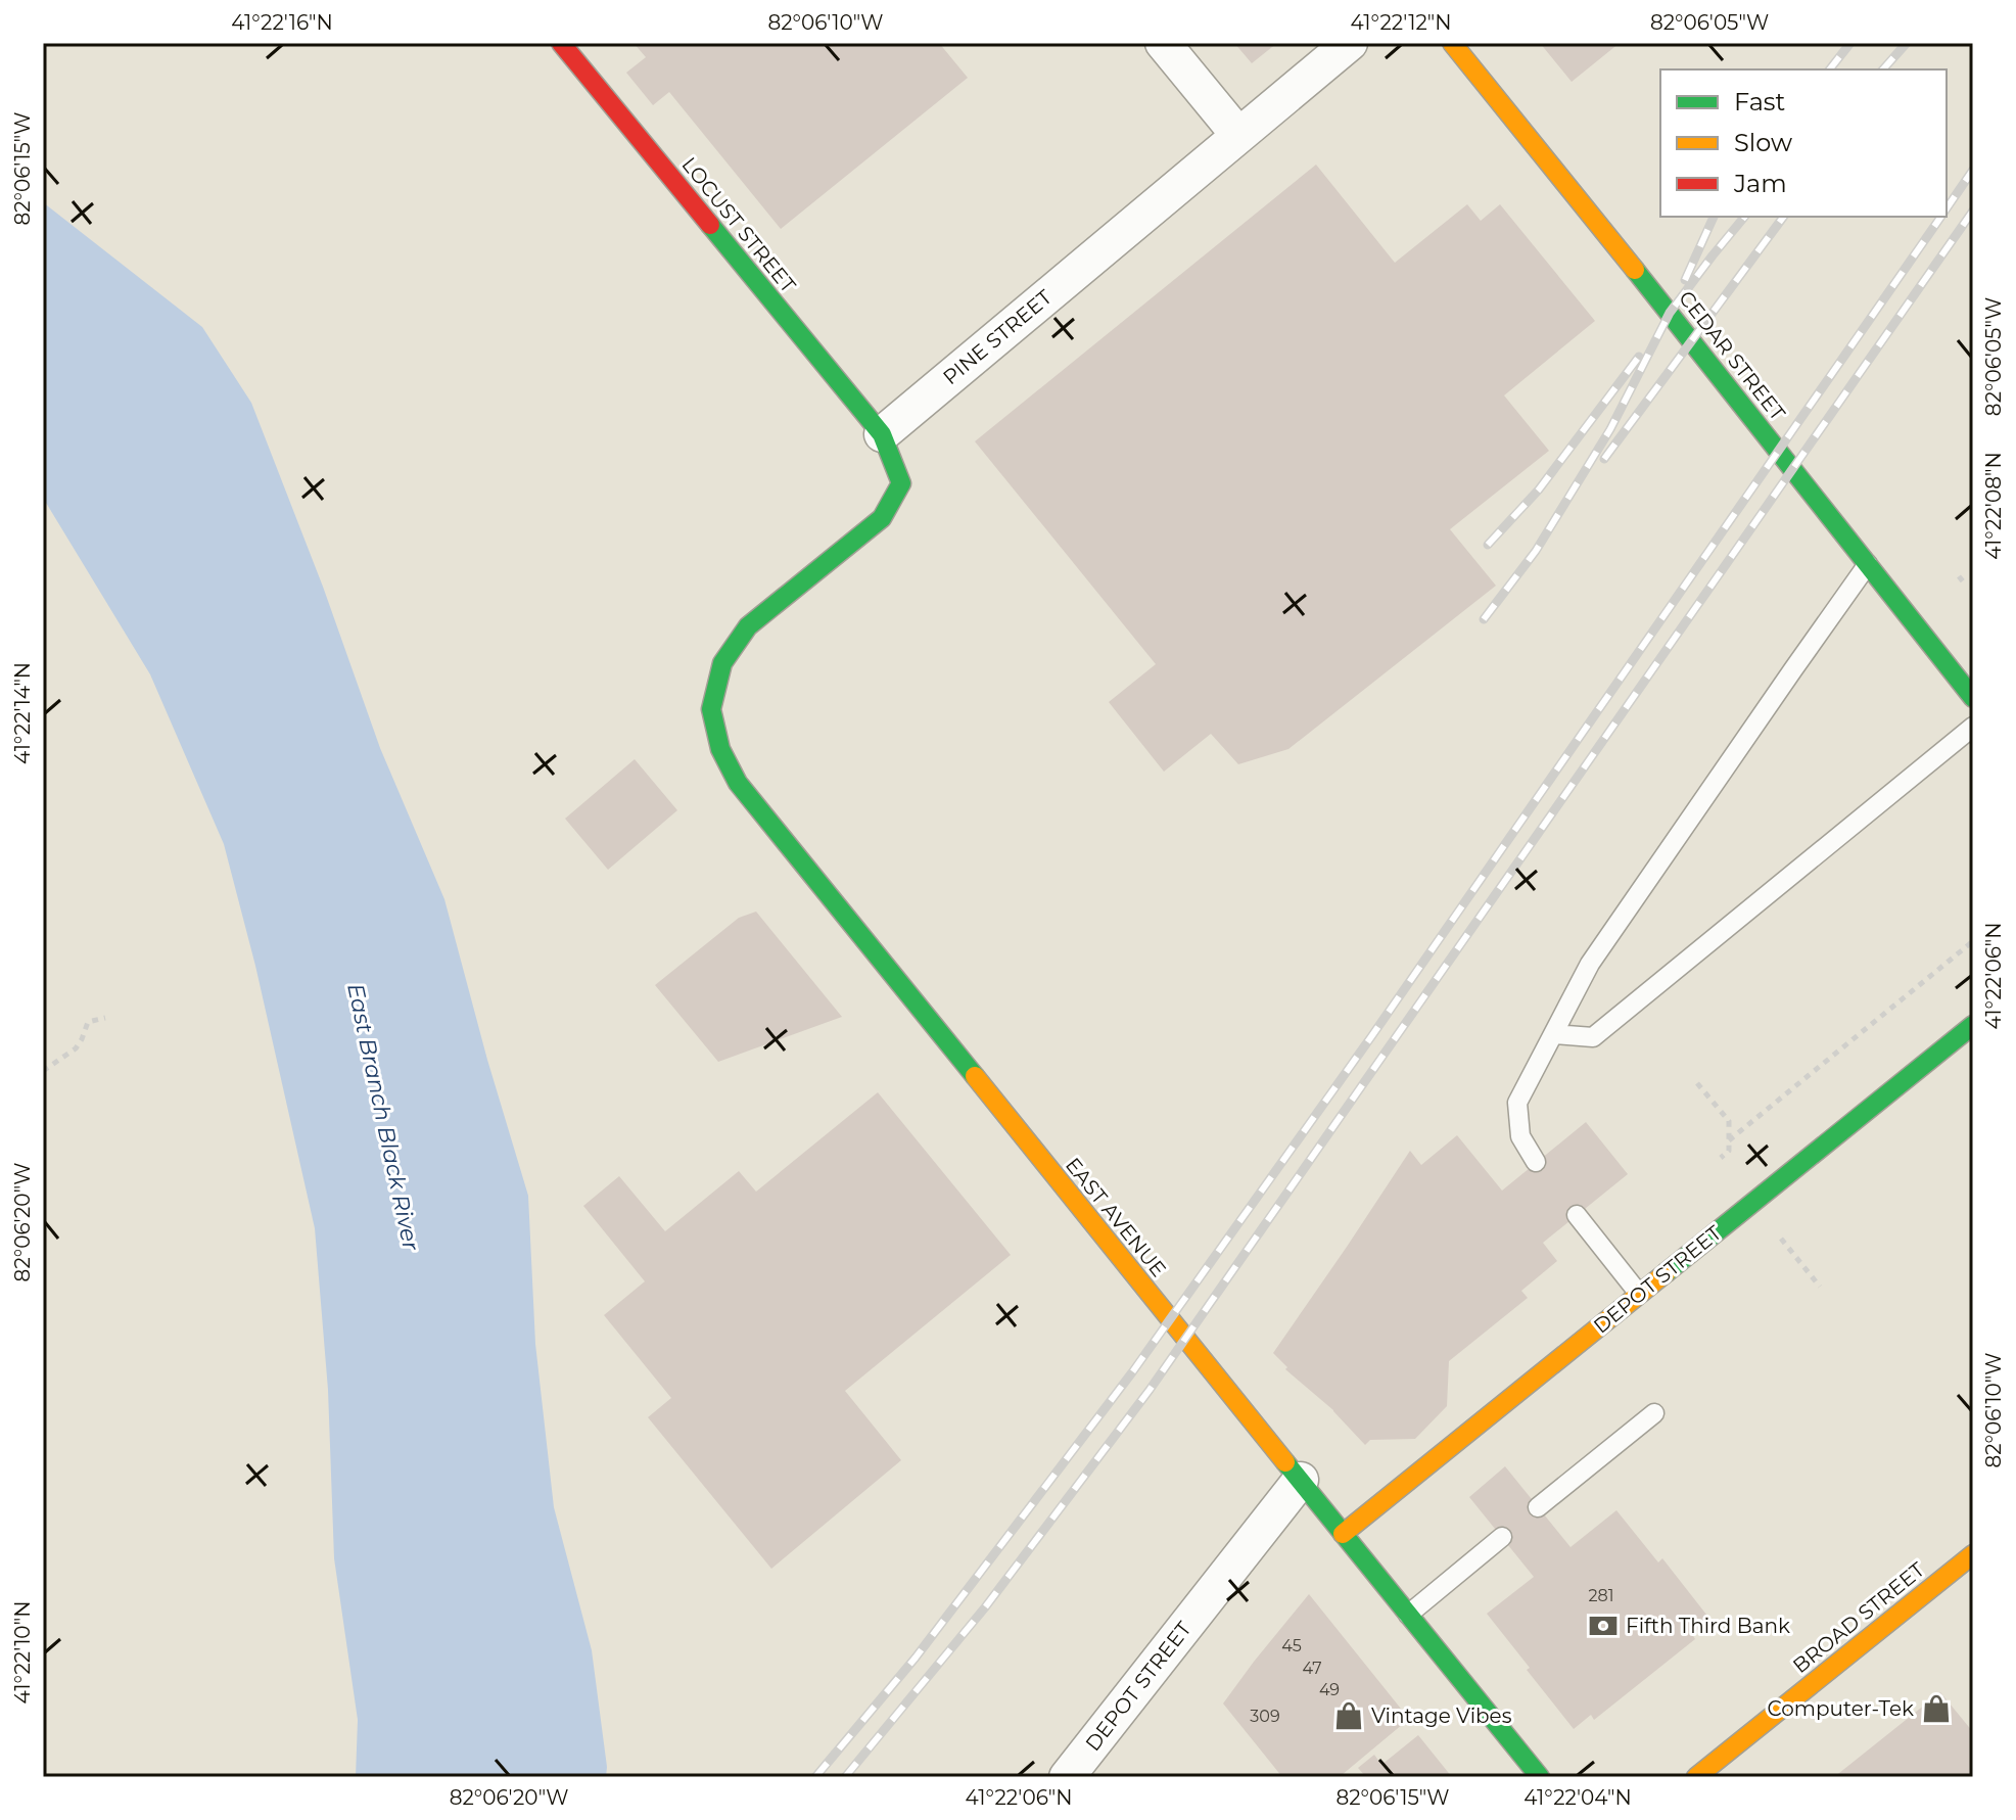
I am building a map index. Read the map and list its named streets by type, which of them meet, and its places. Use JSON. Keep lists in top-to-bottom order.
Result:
{
  "streets": {
    "street": [
      "LOCUST STREET",
      "PINE STREET",
      "CEDAR STREET",
      "EAST AVENUE",
      "DEPOT STREET",
      "BROAD STREET"
    ]
  },
  "crossings": [
    ["LOCUST STREET", "PINE STREET"],
    ["LOCUST STREET", "EAST AVENUE"],
    ["PINE STREET", "EAST AVENUE"],
    ["EAST AVENUE", "DEPOT STREET"]
  ],
  "water": ["East Branch Black River"],
  "places": {
    "bank": ["Fifth Third Bank"],
    "shop": ["Computer-Tek", "Vintage Vibes"]
  },
  "house_numbers": [
    "281",
    "45",
    "47",
    "49",
    "309"
  ],
  "legend": ["Fast", "Slow", "Jam"],
  "coordinates": [
    "41°22'16\"N",
    "82°06'10\"W",
    "41°22'12\"N",
    "82°06'05\"W",
    "82°06'15\"W",
    "41°22'08\"N",
    "41°22'14\"N",
    "41°22'06\"N",
    "82°06'20\"W",
    "41°22'10\"N",
    "41°22'04\"N"
  ]
}
